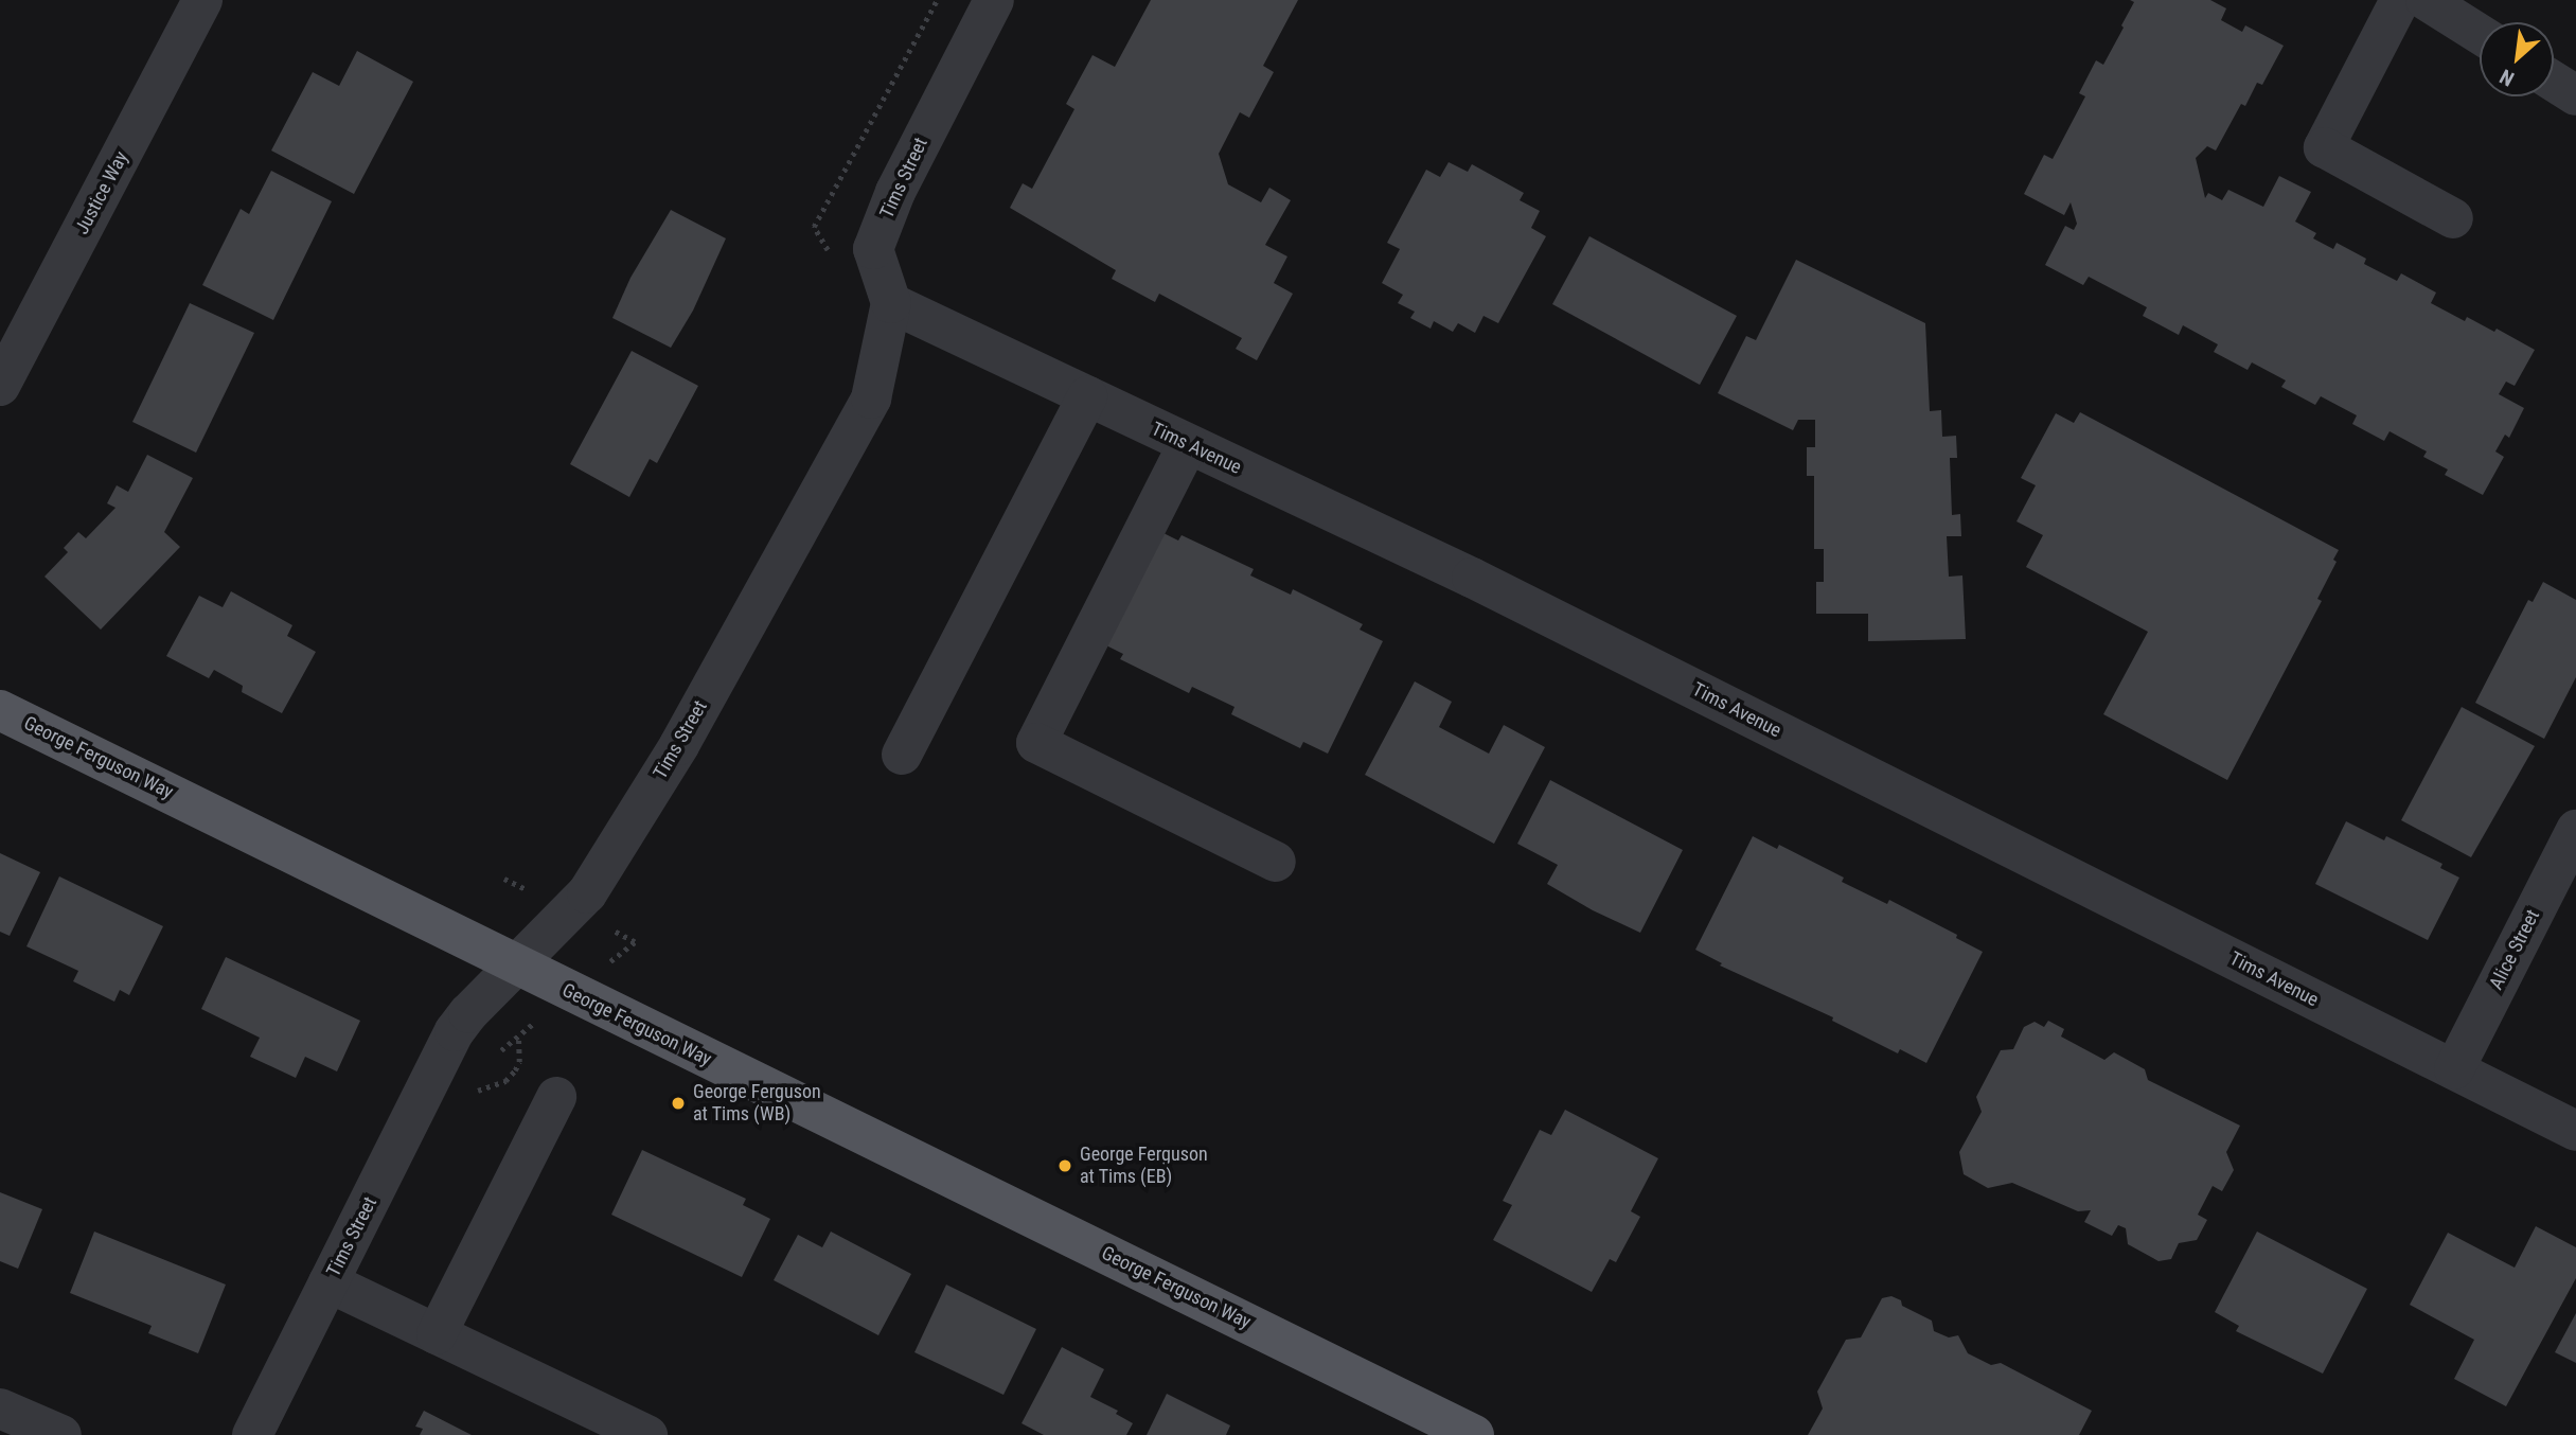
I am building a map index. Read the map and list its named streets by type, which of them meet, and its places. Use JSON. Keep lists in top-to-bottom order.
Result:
{
  "streets": {
    "main road": ["George Ferguson Way"],
    "street": [
      "Tims Street",
      "Justice Way",
      "Tims Avenue",
      "Alice Street"
    ]
  },
  "crossings": [
    ["Tims Street", "Tims Avenue"],
    ["Tims Street", "George Ferguson Way"],
    ["Tims Avenue", "Alice Street"]
  ],
  "places": ["George Ferguson at Tims (WB)", "George Ferguson at Tims (EB)"],
  "north": "bottom left"
}
